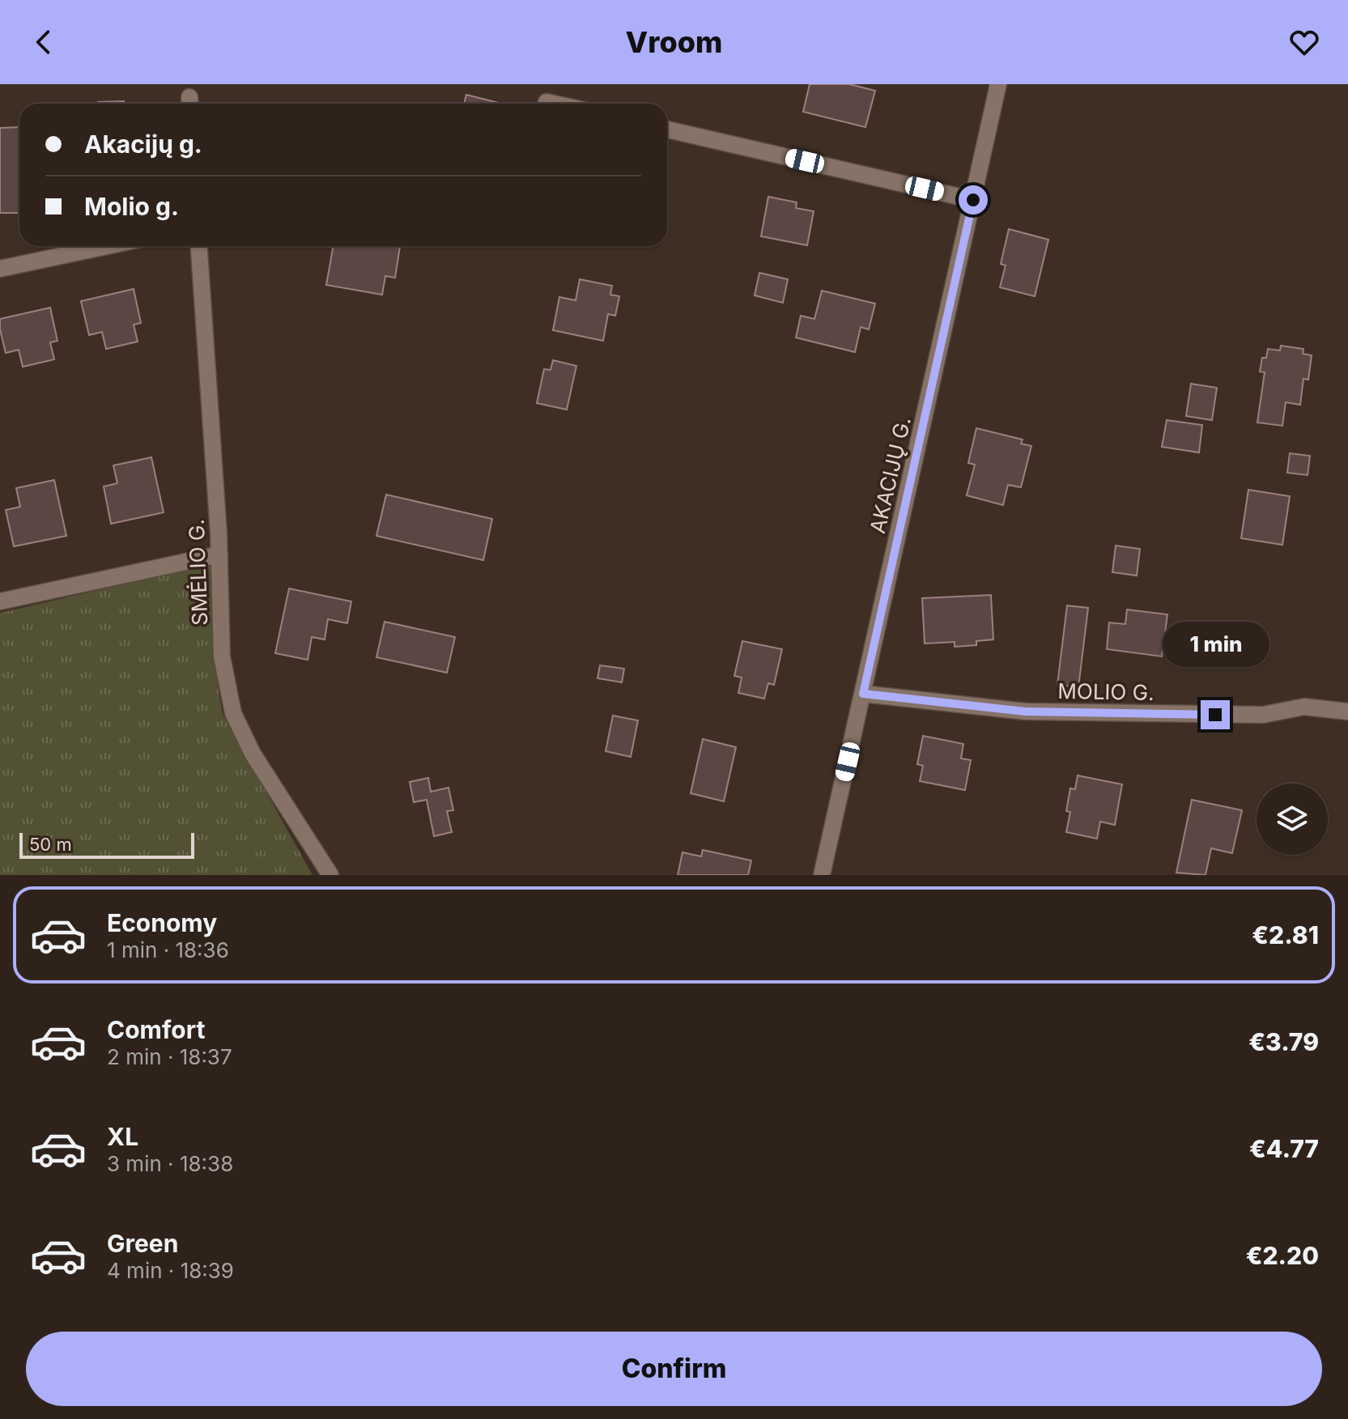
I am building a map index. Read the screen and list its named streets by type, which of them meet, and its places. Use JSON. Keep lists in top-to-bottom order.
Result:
{
  "streets": {
    "street": ["AKACIJŲ G.", "SMĖLIO G.", "MOLIO G."]
  },
  "crossings": [
    ["AKACIJŲ G.", "MOLIO G."]
  ],
  "scale_bar": "50 m",
  "page": {
    "header": "Vroom",
    "banner": ["Akacijų g.", "Molio g."],
    "bubble": "1 min",
    "scale": "50 m",
    "list": [
      {
        "name": "Economy",
        "note": "1 min · 18:36",
        "value": "€2.81"
      },
      {
        "name": "Comfort",
        "note": "2 min · 18:37",
        "value": "€3.79"
      },
      {
        "name": "XL",
        "note": "3 min · 18:38",
        "value": "€4.77"
      },
      {
        "name": "Green",
        "note": "4 min · 18:39",
        "value": "€2.20"
      }
    ],
    "buttons": "Confirm"
  }
}
